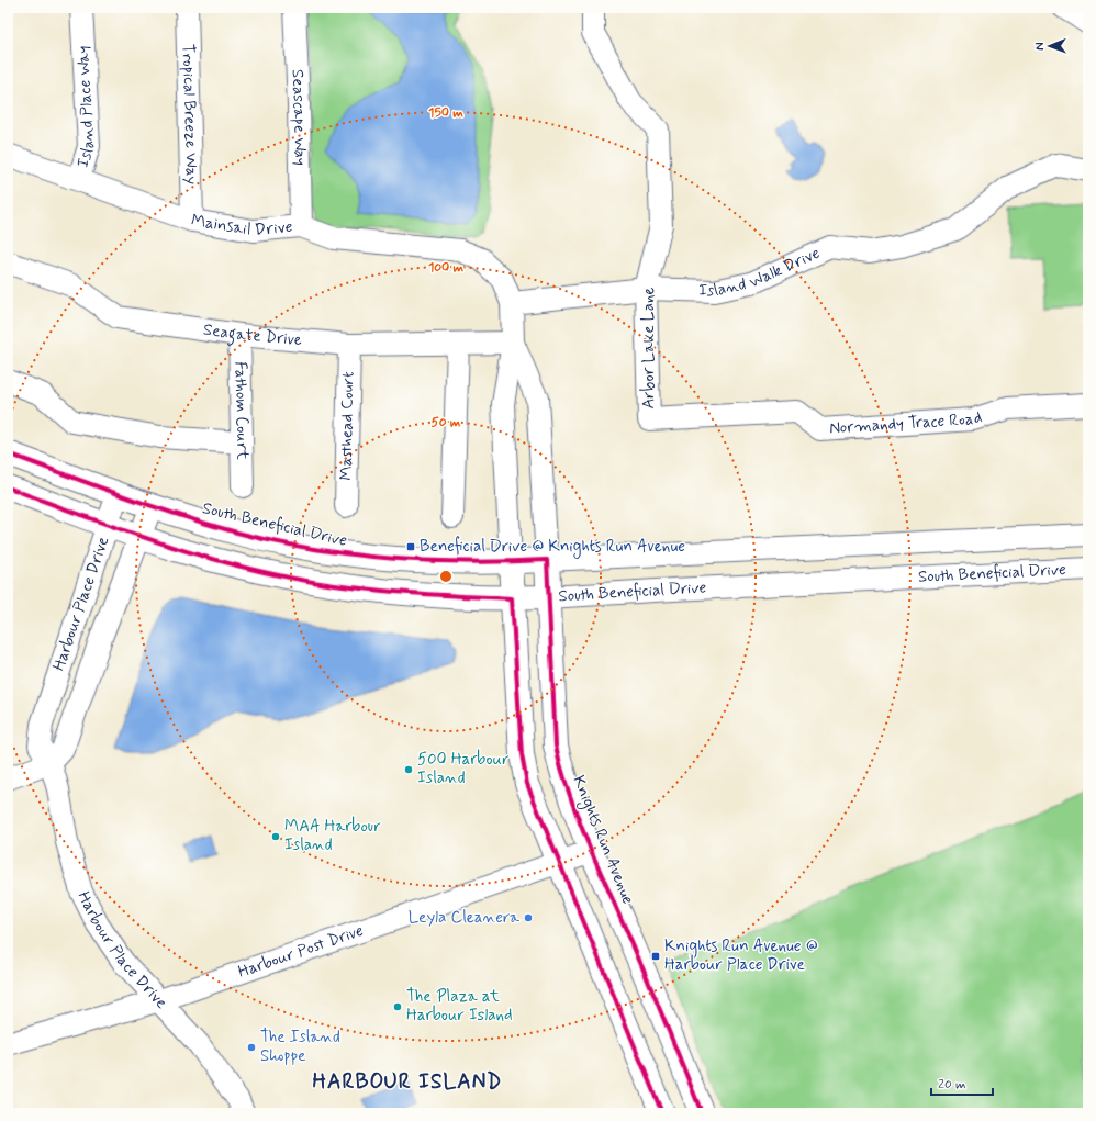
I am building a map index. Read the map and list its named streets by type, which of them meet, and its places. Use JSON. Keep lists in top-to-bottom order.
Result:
{
  "streets": {
    "street": [
      "Island Place Way",
      "Tropical Breeze Way",
      "Seascape Way",
      "Mainsail Drive",
      "Island Walk Drive",
      "Seagate Drive",
      "Arbor Lake Lane",
      "Fathom Court",
      "Normandy Trace Road",
      "Masthead Court",
      "South Beneficial Drive",
      "Harbour Place Drive",
      "Knights Run Avenue",
      "Harbour Post Drive"
    ]
  },
  "crossings": [
    ["Island Place Way", "Mainsail Drive"],
    ["Tropical Breeze Way", "Mainsail Drive"],
    ["Seascape Way", "Mainsail Drive"],
    ["Mainsail Drive", "Island Walk Drive"],
    ["Mainsail Drive", "Knights Run Avenue"],
    ["Island Walk Drive", "Arbor Lake Lane"],
    ["Island Walk Drive", "Knights Run Avenue"],
    ["Seagate Drive", "Fathom Court"],
    ["Seagate Drive", "Masthead Court"],
    ["Seagate Drive", "Knights Run Avenue"],
    ["Arbor Lake Lane", "Normandy Trace Road"],
    ["South Beneficial Drive", "Harbour Place Drive"],
    ["South Beneficial Drive", "Knights Run Avenue"],
    ["Harbour Place Drive", "Harbour Post Drive"],
    ["Knights Run Avenue", "Harbour Post Drive"]
  ],
  "districts": ["HARBOUR ISLAND"],
  "places": {
    "transit": ["Beneficial Drive @ Knights Run Avenue", "Knights Run Avenue @ Harbour Place Drive"],
    "other": [
      "500 Harbour Island",
      "MAA Harbour Island",
      "Leyla Cleanera",
      "The Plaza at Harbour Island",
      "The Island Shoppe"
    ]
  },
  "scale_bar": "20 m",
  "north": "left",
  "rings": ["150 m", "100 m", "50 m"]
}
